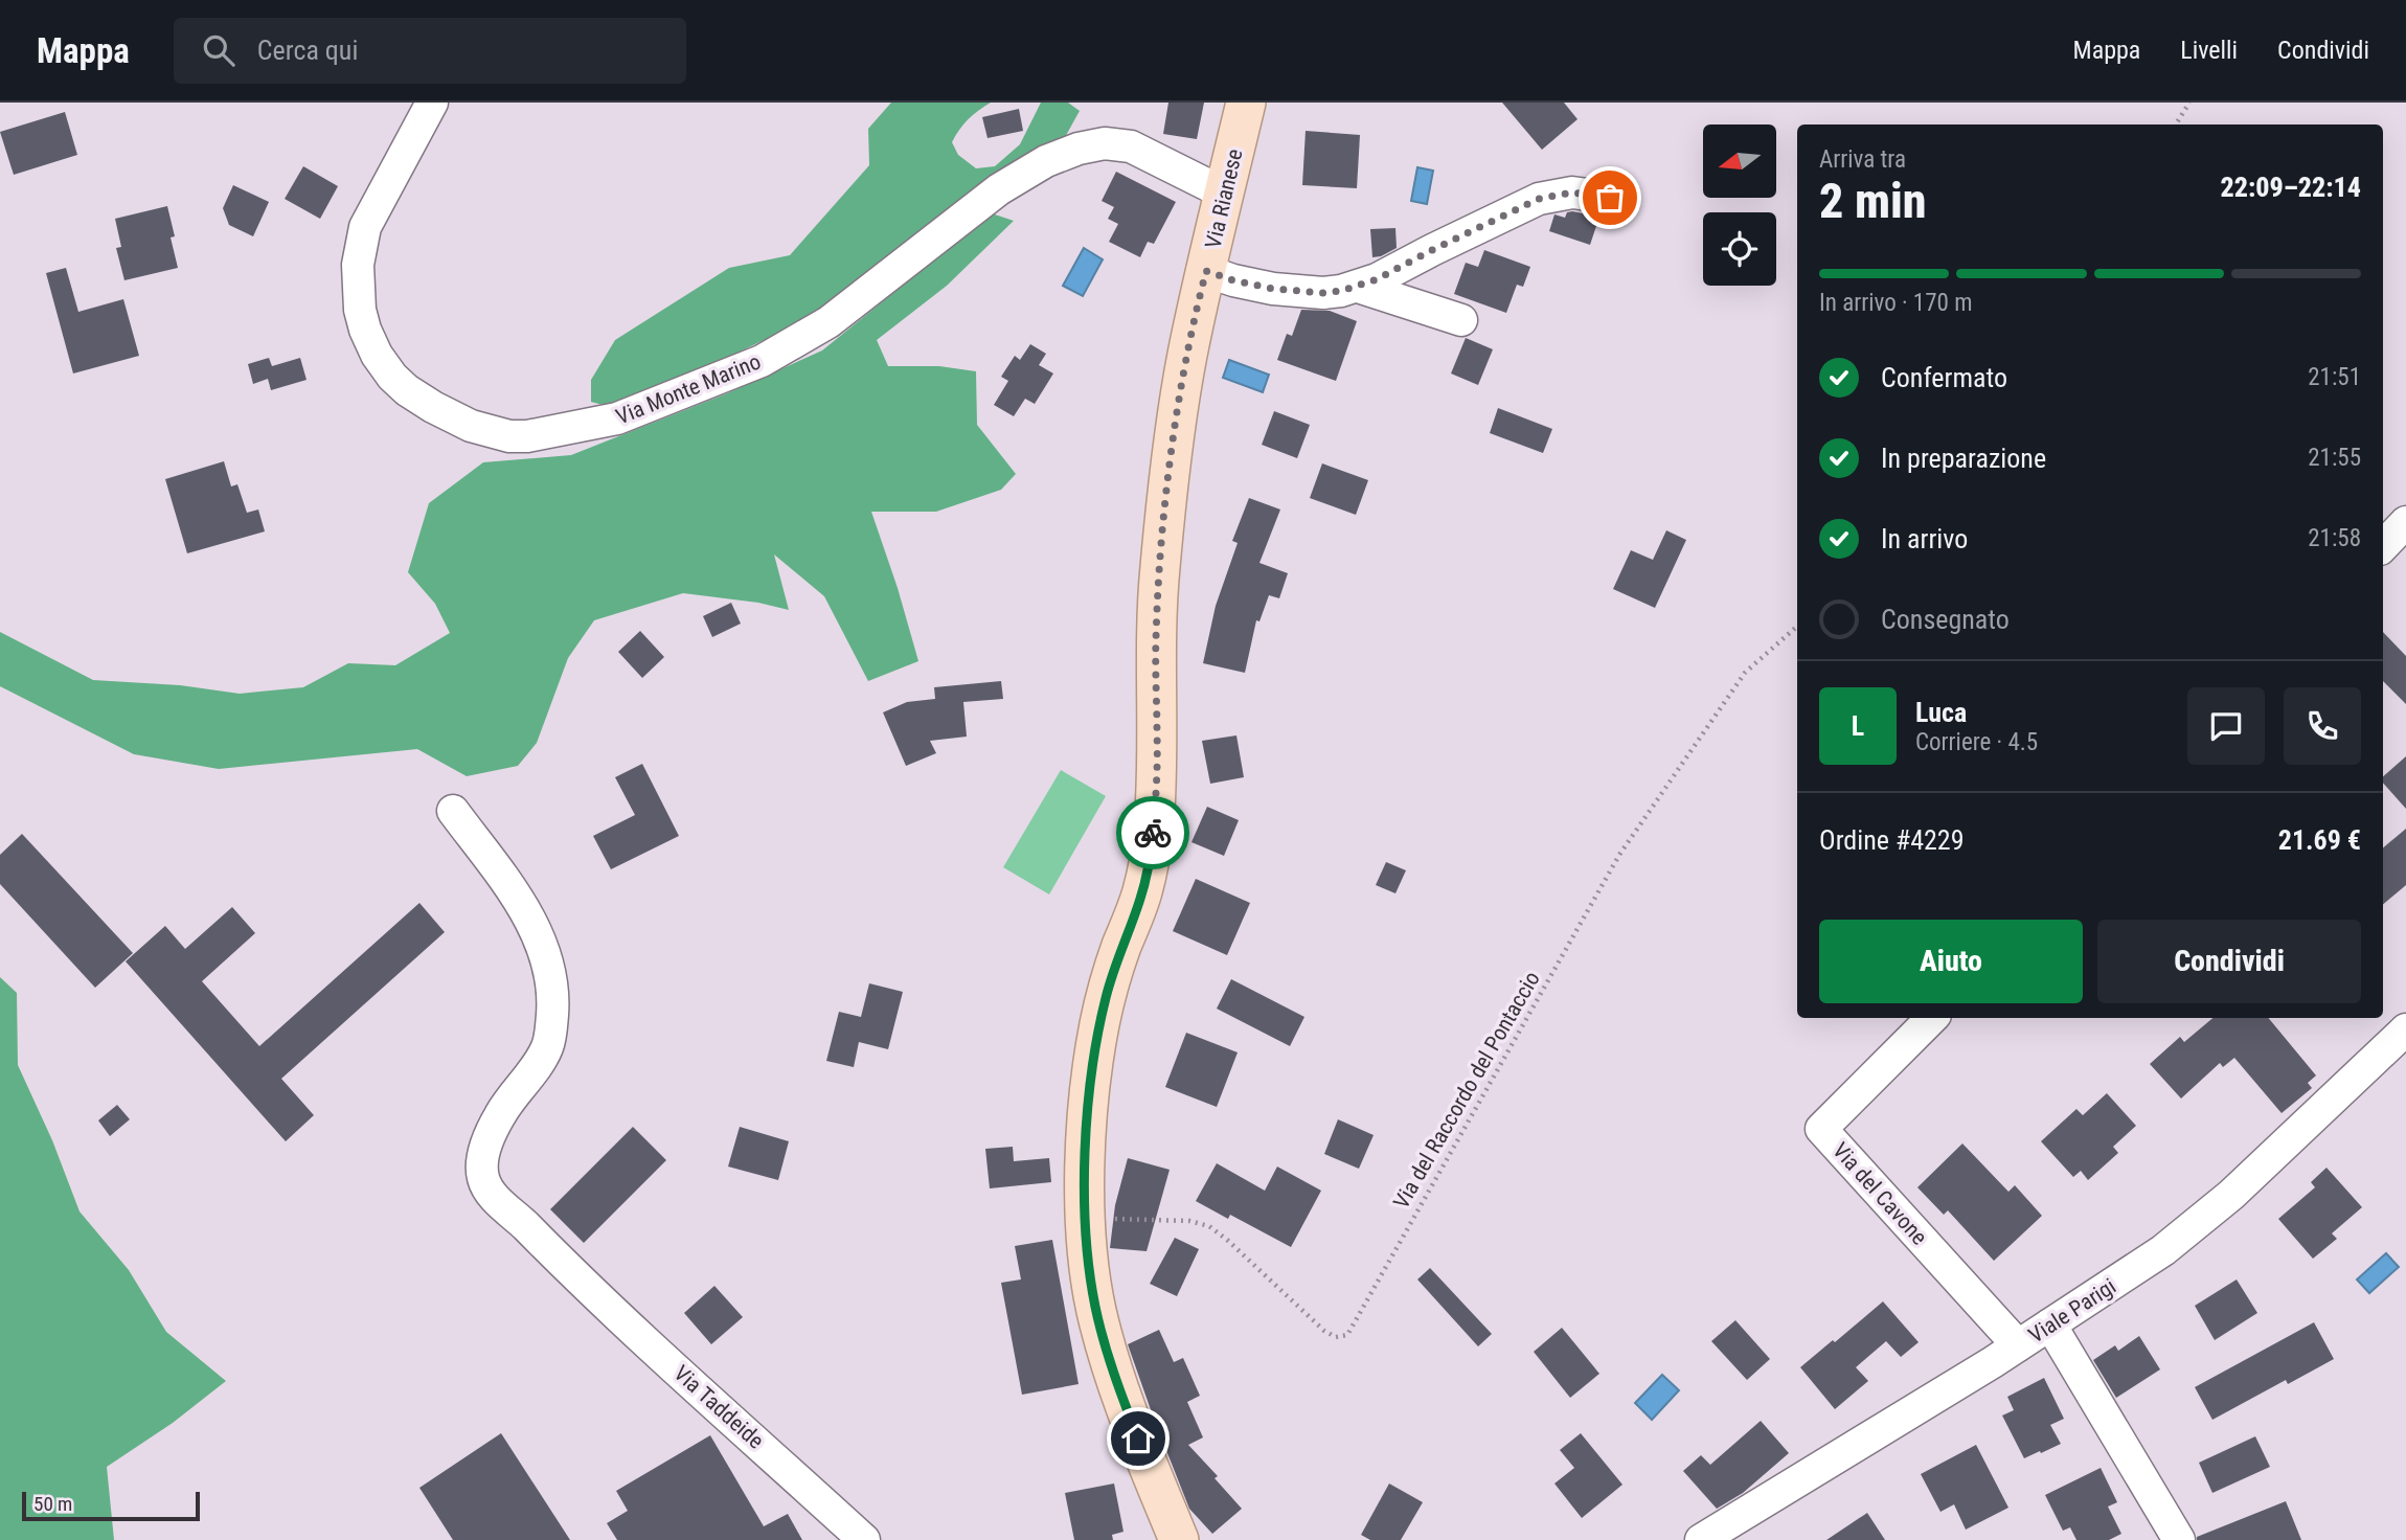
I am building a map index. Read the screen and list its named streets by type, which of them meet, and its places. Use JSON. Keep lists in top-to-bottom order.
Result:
{
  "streets": {
    "main road": ["Via Rianese"],
    "street": [
      "Via Monte Marino",
      "Via del Cavone",
      "Viale Parigi",
      "Via Taddeide"
    ],
    "path": ["Via del Raccordo del Pontaccio"]
  },
  "crossings": [
    ["Via Rianese", "Via Monte Marino"],
    ["Via Rianese", "Via del Raccordo del Pontaccio"],
    ["Via del Cavone", "Viale Parigi"]
  ],
  "scale_bar": "50 m",
  "north": "left",
  "page": {
    "header": "Mappa",
    "search": "Cerca qui",
    "nav": ["Mappa", "Livelli", "Condividi"],
    "heading": ["2 min", "Arriva tra", "22:09–22:14"],
    "panel": [
      "Luca",
      "Corriere · 4.5",
      "Ordine #4229",
      "21.69 €"
    ],
    "bar": "In arrivo · 170 m",
    "list": [
      ["Confermato", "21:51"],
      ["In preparazione", "21:55"],
      ["In arrivo", "21:58"],
      "Consegnato"
    ],
    "round": "L",
    "buttons": ["Aiuto", "Condividi"],
    "scale": "50 m"
  }
}
